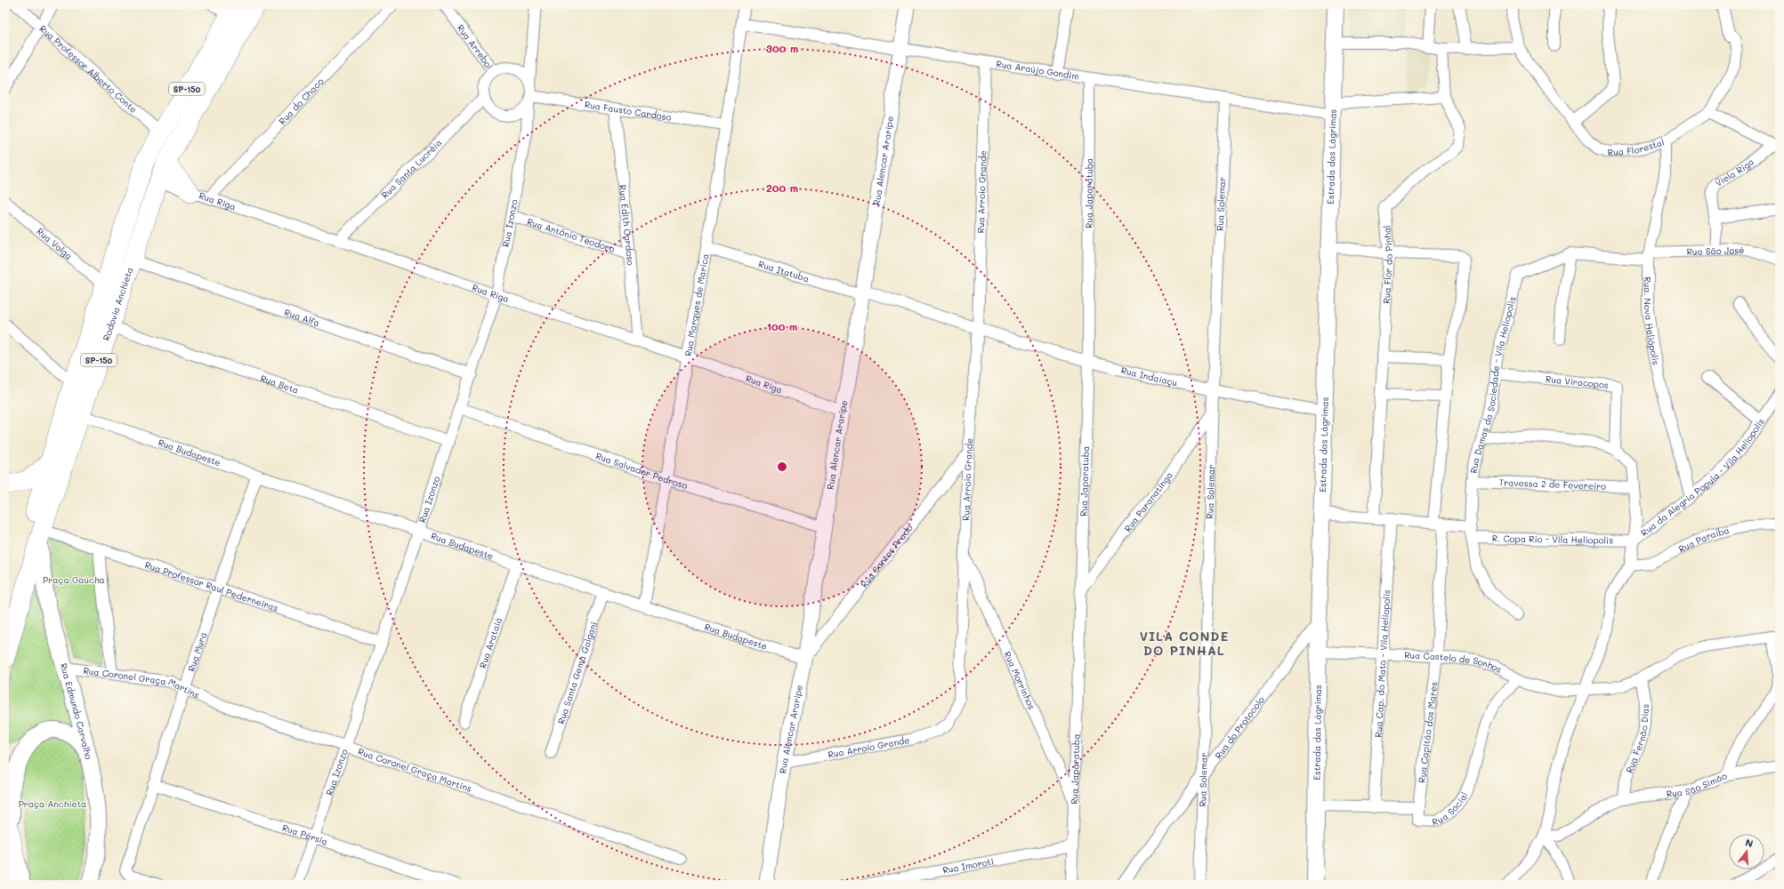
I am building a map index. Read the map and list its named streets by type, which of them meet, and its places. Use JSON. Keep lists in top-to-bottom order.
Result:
{
  "streets": {
    "highway": ["SP-150", "Rodovia Anchieta"],
    "main road": ["Estrada das Lágrimas", "Rua Edmundo Carvalho"],
    "street": [
      "Rua Arrebol",
      "Rua Professor Alberto Conte",
      "Rua Araújo Gondim",
      "Rua do Chaco",
      "Rua Fausto Cardoso",
      "Rua Florestal",
      "Rua Alencar Araripe",
      "Rua Santa Lucréia",
      "Viela Riga",
      "Rua Arroio Grande",
      "Rua Japaratuba",
      "Rua Riga",
      "Rua Solemar",
      "Rua Izonzo",
      "Rua Edith Cardoso",
      "Rua Antônio Teodoro",
      "Rua Volga",
      "Rua São José",
      "Rua Flor do Pinhal",
      "Rua Itatuba",
      "Rua Marques de Marica",
      "Rua Alfa",
      "Rua. Nova Heliópolis",
      "Rua Indaiaçu",
      "Rua Viracopos",
      "Rua Beta",
      "Rua Damas da Sociedade - Vila Heliopolis",
      "Rua Budapeste",
      "Rua Salvador Pedroso",
      "Rua da Alegria Popula - Vila Heliopolis",
      "Travessa 2 de Fevereiro",
      "Rua Paranatinga",
      "R. Copa Rio - Vila Heliopolis",
      "Rua Paraíba",
      "Rua Santos Prado",
      "Rua Professor Raul Pederneiras",
      "Rua Arataiá",
      "Rua Mura",
      "Rua Cap. do Mato - Vila Heliopolis",
      "Rua Castelo de Sonhos",
      "Rua Santa Gema Galgani",
      "Rua Morrinhos",
      "Rua Coronel Graça Martins",
      "Rua do Protocolo",
      "Rua Capitão dos Mares",
      "Rua Fernão Dias",
      "Rua São Simão",
      "Rua Social",
      "Rua Pérsia",
      "Rua Imoroti"
    ]
  },
  "crossings": [
    ["Rua Arrebol", "Rua Fausto Cardoso"],
    ["Rua Arrebol", "Rua Santa Lucréia"],
    ["Rua Arrebol", "Rua Izonzo"],
    ["Rua Professor Alberto Conte", "Rodovia Anchieta"],
    ["Rua Araújo Gondim", "Estrada das Lágrimas"],
    ["Rua Araújo Gondim", "Rua Alencar Araripe"],
    ["Rua Araújo Gondim", "Rua Arroio Grande"],
    ["Rua Araújo Gondim", "Rua Japaratuba"],
    ["Rua Araújo Gondim", "Rua Solemar"],
    ["Rua Araújo Gondim", "Rua Flor do Pinhal"],
    ["Rua Araújo Gondim", "Rua Marques de Marica"],
    ["Rua do Chaco", "Rua Riga"],
    ["Rua Fausto Cardoso", "Rua Santa Lucréia"],
    ["Rua Fausto Cardoso", "Rua Izonzo"],
    ["Rua Fausto Cardoso", "Rua Edith Cardoso"],
    ["Rua Fausto Cardoso", "Rua Marques de Marica"],
    ["Rua Florestal", "Rua. Nova Heliópolis"],
    ["Estrada das Lágrimas", "Rua Indaiaçu"],
    ["Estrada das Lágrimas", "Rua Castelo de Sonhos"],
    ["Estrada das Lágrimas", "Rua do Protocolo"],
    ["Estrada das Lágrimas", "Rua Social"],
    ["Rua Alencar Araripe", "Rua Arroio Grande"],
    ["Rua Alencar Araripe", "Rua Riga"],
    ["Rua Alencar Araripe", "Rua Itatuba"],
    ["Rua Alencar Araripe", "Rua Budapeste"],
    ["Rua Alencar Araripe", "Rua Salvador Pedroso"],
    ["Rua Alencar Araripe", "Rua Santos Prado"],
    ["Rua Santa Lucréia", "Rua Riga"],
    ["Rua Santa Lucréia", "Rua Izonzo"],
    ["Viela Riga", "Rua São José"],
    ["Rua Arroio Grande", "Rua Itatuba"],
    ["Rua Arroio Grande", "Rua Indaiaçu"],
    ["Rua Arroio Grande", "Rua Santos Prado"],
    ["Rua Arroio Grande", "Rua Morrinhos"],
    ["Rua Japaratuba", "Rua Indaiaçu"],
    ["Rua Japaratuba", "Rua Paranatinga"],
    ["Rua Japaratuba", "Rua Morrinhos"],
    ["Rua Japaratuba", "Rua Imoroti"],
    ["Rua Riga", "Rua Izonzo"],
    ["Rua Riga", "Rua Edith Cardoso"],
    ["Rua Riga", "Rodovia Anchieta"],
    ["Rua Riga", "Rua Marques de Marica"],
    ["Rua Solemar", "Rua Indaiaçu"],
    ["Rua Solemar", "Rua Paranatinga"],
    ["Rua Solemar", "Rua do Protocolo"],
    ["Rua Izonzo", "Rua Antônio Teodoro"],
    ["Rua Izonzo", "Rua Alfa"],
    ["Rua Izonzo", "Rua Beta"],
    ["Rua Izonzo", "Rua Budapeste"],
    ["Rua Izonzo", "Rua Salvador Pedroso"],
    ["Rua Izonzo", "Rua Professor Raul Pederneiras"],
    ["Rua Izonzo", "Rua Coronel Graça Martins"],
    ["Rua Izonzo", "Rua Pérsia"],
    ["Rua Edith Cardoso", "Rua Antônio Teodoro"],
    ["Rua Volga", "Rodovia Anchieta"],
    ["Rua São José", "Rua. Nova Heliópolis"],
    ["Rua São José", "Rua Damas da Sociedade - Vila Heliopolis"],
    ["Rua Flor do Pinhal", "Rua Capitão dos Mares"],
    ["Rua Itatuba", "Rua Marques de Marica"],
    ["Rua Itatuba", "Rua Indaiaçu"],
    ["Rodovia Anchieta", "Rua Alfa"],
    ["Rodovia Anchieta", "Rua Beta"],
    ["Rodovia Anchieta", "Rua Budapeste"],
    ["Rodovia Anchieta", "Rua Professor Raul Pederneiras"],
    ["Rodovia Anchieta", "Rua Edmundo Carvalho"],
    ["Rua Marques de Marica", "Rua Budapeste"],
    ["Rua Marques de Marica", "Rua Salvador Pedroso"],
    ["Rua. Nova Heliópolis", "Rua Damas da Sociedade - Vila Heliopolis"],
    ["Rua. Nova Heliópolis", "Rua da Alegria Popula - Vila Heliopolis"],
    ["Rua Viracopos", "Rua Damas da Sociedade - Vila Heliopolis"],
    ["Rua Damas da Sociedade - Vila Heliopolis", "Travessa 2 de Fevereiro"],
    ["Rua Damas da Sociedade - Vila Heliopolis", "R. Copa Rio - Vila Heliopolis"],
    ["Rua Budapeste", "Rua Santos Prado"],
    ["Rua Budapeste", "Rua Arataiá"],
    ["Rua Budapeste", "Rua Mura"],
    ["Rua Budapeste", "Rua Santa Gema Galgani"],
    ["Rua da Alegria Popula - Vila Heliopolis", "R. Copa Rio - Vila Heliopolis"],
    ["Rua Professor Raul Pederneiras", "Rua Mura"],
    ["Rua Professor Raul Pederneiras", "Rua Edmundo Carvalho"],
    ["Rua Mura", "Rua Coronel Graça Martins"],
    ["Rua Mura", "Rua Pérsia"],
    ["Rua Cap. do Mato - Vila Heliopolis", "Rua Castelo de Sonhos"],
    ["Rua Cap. do Mato - Vila Heliopolis", "Rua Social"],
    ["Rua Castelo de Sonhos", "Rua Capitão dos Mares"],
    ["Rua Castelo de Sonhos", "Rua Fernão Dias"],
    ["Rua Castelo de Sonhos", "Rua São Simão"],
    ["Rua Castelo de Sonhos", "Rua Social"],
    ["Rua Coronel Graça Martins", "Rua Edmundo Carvalho"],
    ["Rua Capitão dos Mares", "Rua Social"],
    ["Rua Fernão Dias", "Rua São Simão"]
  ],
  "districts": ["VILA CONDE DO PINHAL"],
  "parks": ["Praça Gaúcha", "Praça Anchieta"],
  "north": "top",
  "rings": ["300 m", "200 m", "100 m"]
}
